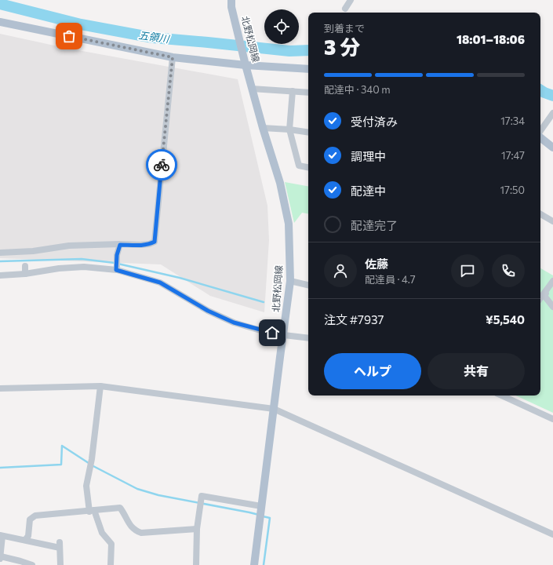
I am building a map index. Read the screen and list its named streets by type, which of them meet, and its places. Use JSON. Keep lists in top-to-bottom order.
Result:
{
  "streets": {
    "main road": ["北野松岡線"]
  },
  "water": ["五領川"],
  "page": {
    "heading": ["3 分", "到着まで", "18:01–18:06"],
    "panel": [
      "佐藤",
      "配達員 · 4.7",
      "注文 #7937",
      "¥5,540"
    ],
    "bar": "配達中 · 340 m",
    "list": [
      ["受付済み", "17:34"],
      ["調理中", "17:47"],
      ["配達中", "17:50"],
      "配達完了"
    ],
    "buttons": ["ヘルプ", "共有"]
  }
}
